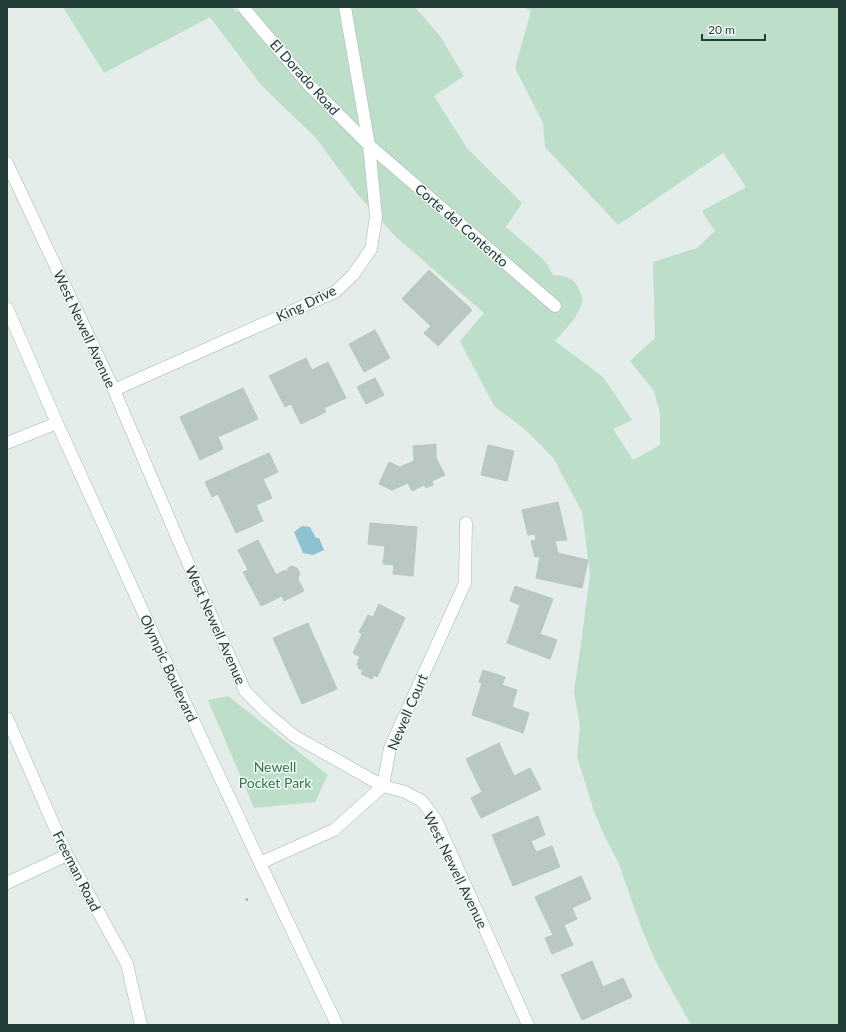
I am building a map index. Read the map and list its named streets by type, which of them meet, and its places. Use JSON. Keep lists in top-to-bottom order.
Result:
{
  "streets": {
    "street": [
      "El Dorado Road",
      "Corte del Contento",
      "King Drive",
      "West Newell Avenue",
      "Olympic Boulevard",
      "Newell Court",
      "Freeman Road"
    ]
  },
  "crossings": [
    ["El Dorado Road", "Corte del Contento"],
    ["El Dorado Road", "King Drive"],
    ["Corte del Contento", "King Drive"],
    ["King Drive", "West Newell Avenue"],
    ["West Newell Avenue", "Newell Court"]
  ],
  "parks": ["Newell Pocket Park"],
  "scale_bar": "20 m"
}
